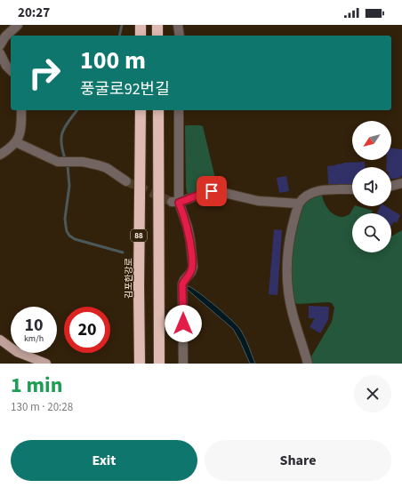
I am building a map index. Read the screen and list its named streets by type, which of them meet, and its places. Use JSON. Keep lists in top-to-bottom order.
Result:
{
  "streets": {
    "highway": ["88", "김포한강로"]
  },
  "north": "bottom left",
  "page": {
    "status": "20:27",
    "turn": ["100 m", "풍굴로92번길"],
    "speed": "10 km/h",
    "limit": "20",
    "heading": ["1 min", "130 m · 20:28"],
    "buttons": ["Exit", "Share"]
  }
}
